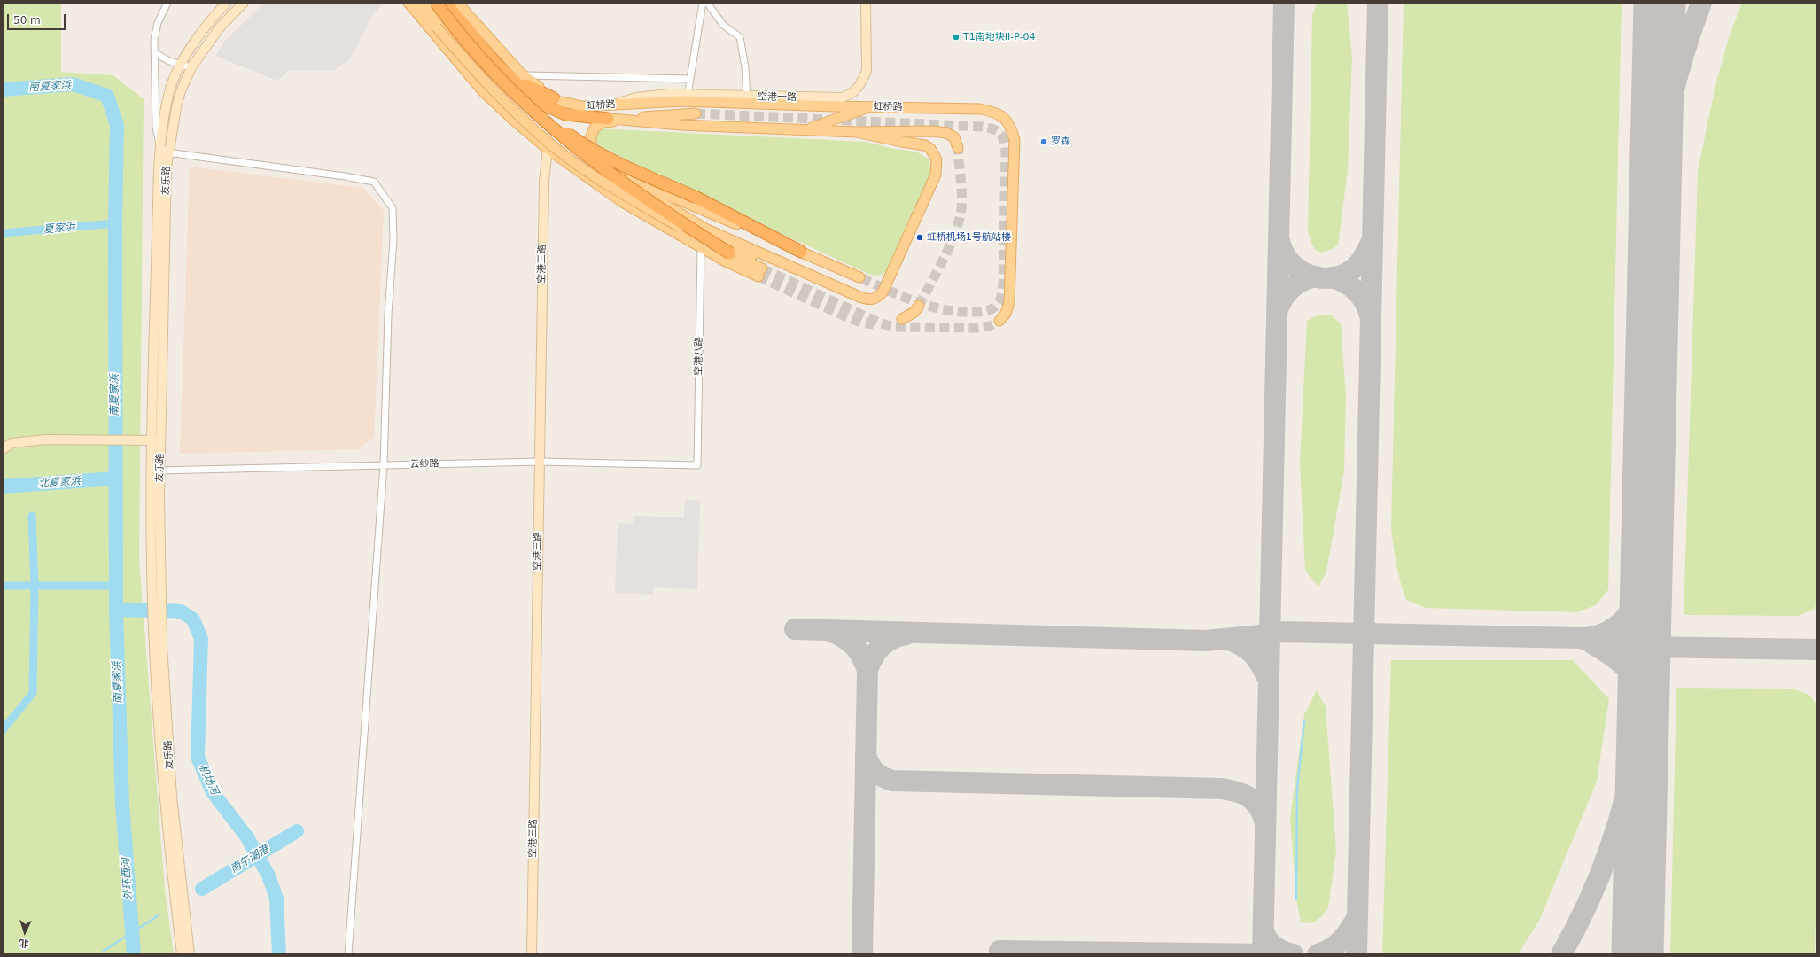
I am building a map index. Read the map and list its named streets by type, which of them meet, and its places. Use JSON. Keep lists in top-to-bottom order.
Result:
{
  "streets": {
    "main road": [
      "空港一路",
      "虹桥路",
      "友乐路",
      "空港三路"
    ],
    "street": ["空港八路", "云纱路"]
  },
  "crossings": [
    ["空港一路", "虹桥路"],
    ["友乐路", "云纱路"],
    ["空港三路", "云纱路"],
    ["空港八路", "云纱路"]
  ],
  "water": [
    "南夏家浜",
    "夏家浜",
    "北夏家浜",
    "机场河",
    "南午潮港",
    "外环西河"
  ],
  "places": ["T1南地块II-P-04", "罗森", "虹桥机场1号航站楼"],
  "scale_bar": "50 m",
  "north": "bottom"
}
